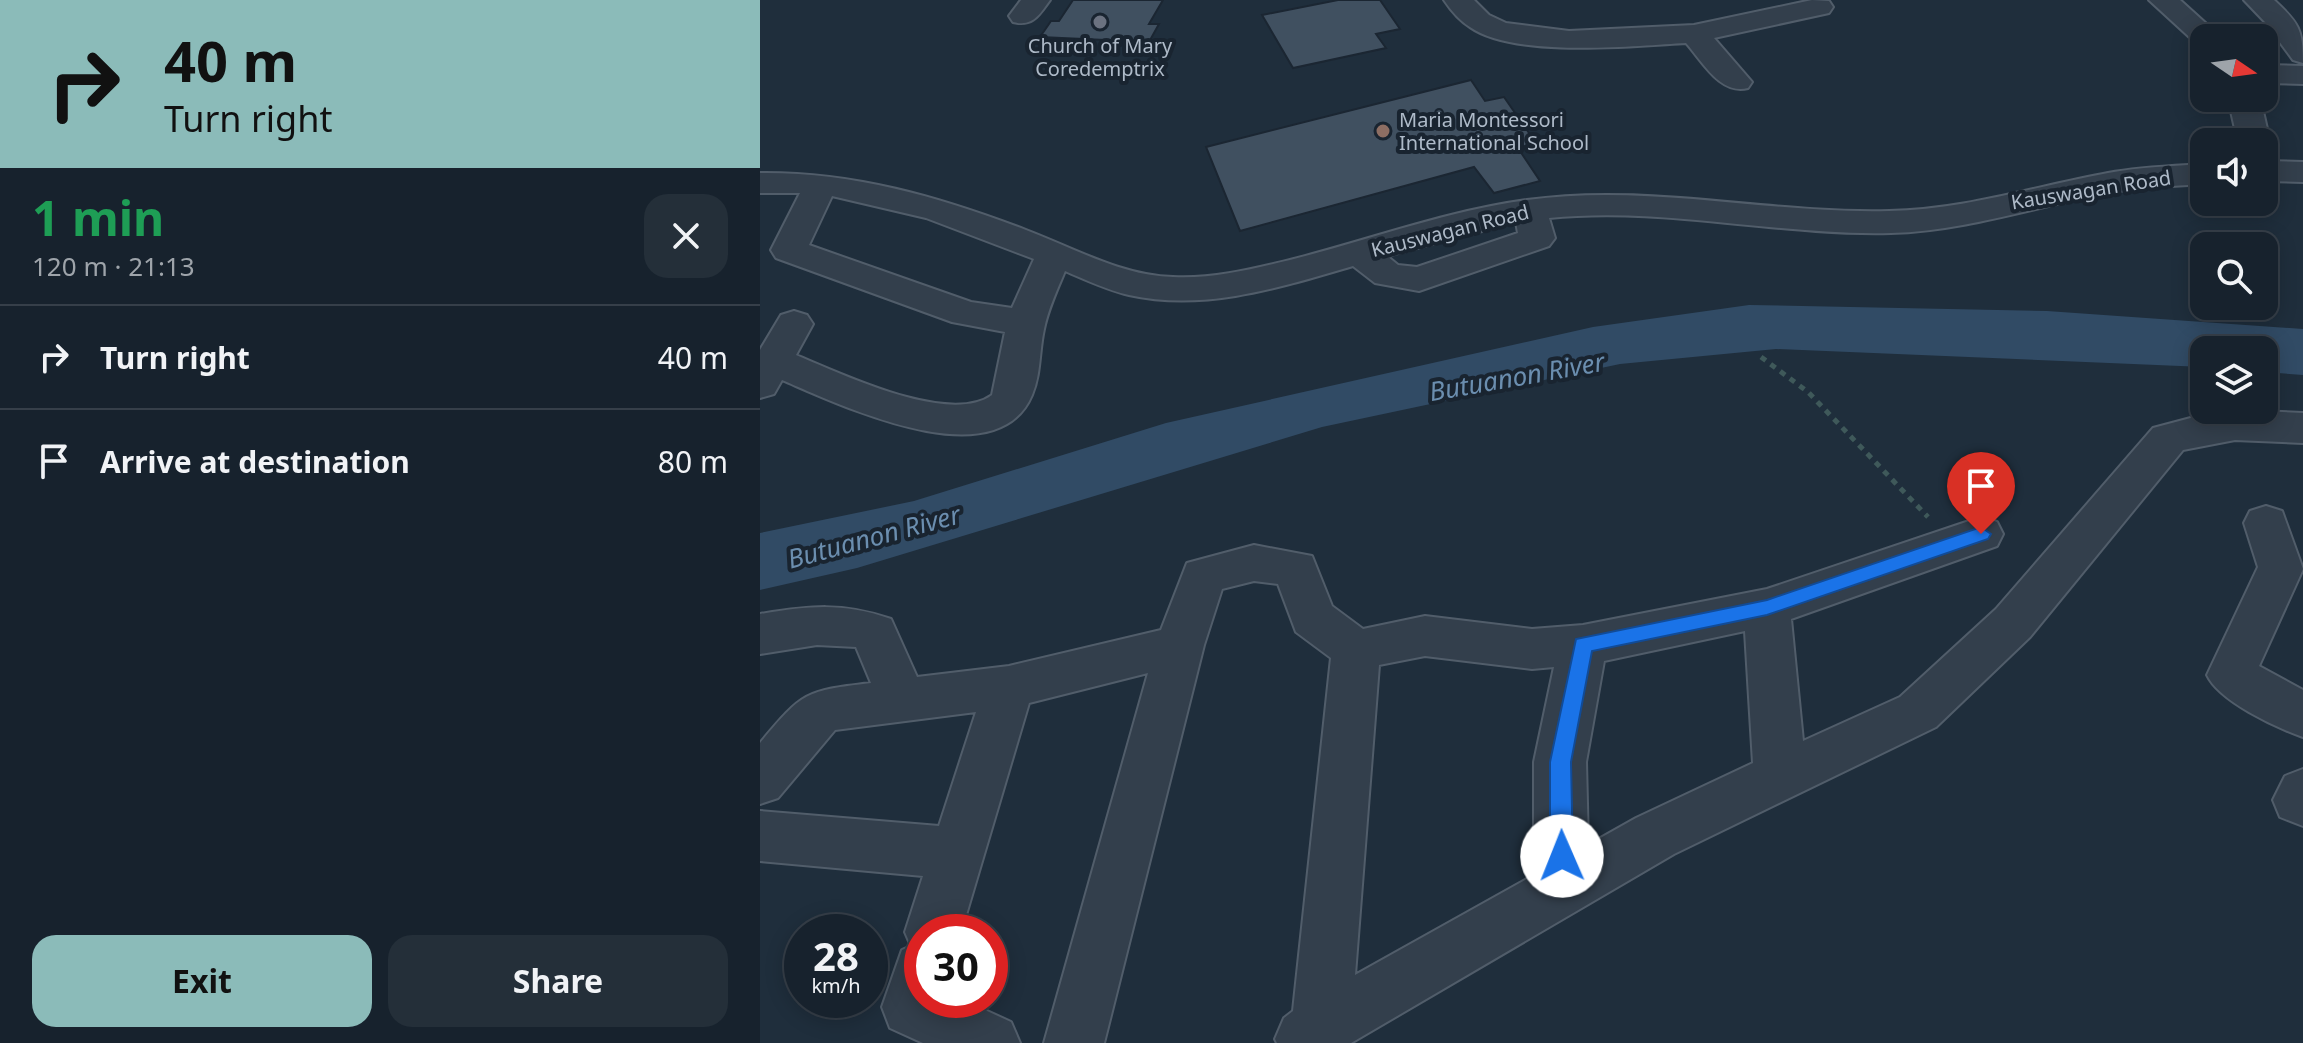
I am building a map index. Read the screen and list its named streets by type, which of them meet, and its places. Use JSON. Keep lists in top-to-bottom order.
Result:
{
  "streets": {
    "street": ["Kauswagan Road"]
  },
  "water": ["Butuanon River"],
  "places": ["Church of Mary Coredemptrix", "Maria Montessori International School"],
  "north": "right",
  "page": {
    "turn": ["40 m", "Turn right"],
    "heading": ["1 min", "120 m · 21:13"],
    "list": [
      {
        "name": "Turn right",
        "value": "40 m"
      },
      {
        "name": "Arrive at destination",
        "value": "80 m"
      }
    ],
    "speed": "28 km/h",
    "limit": "30",
    "buttons": ["Exit", "Share"]
  }
}
